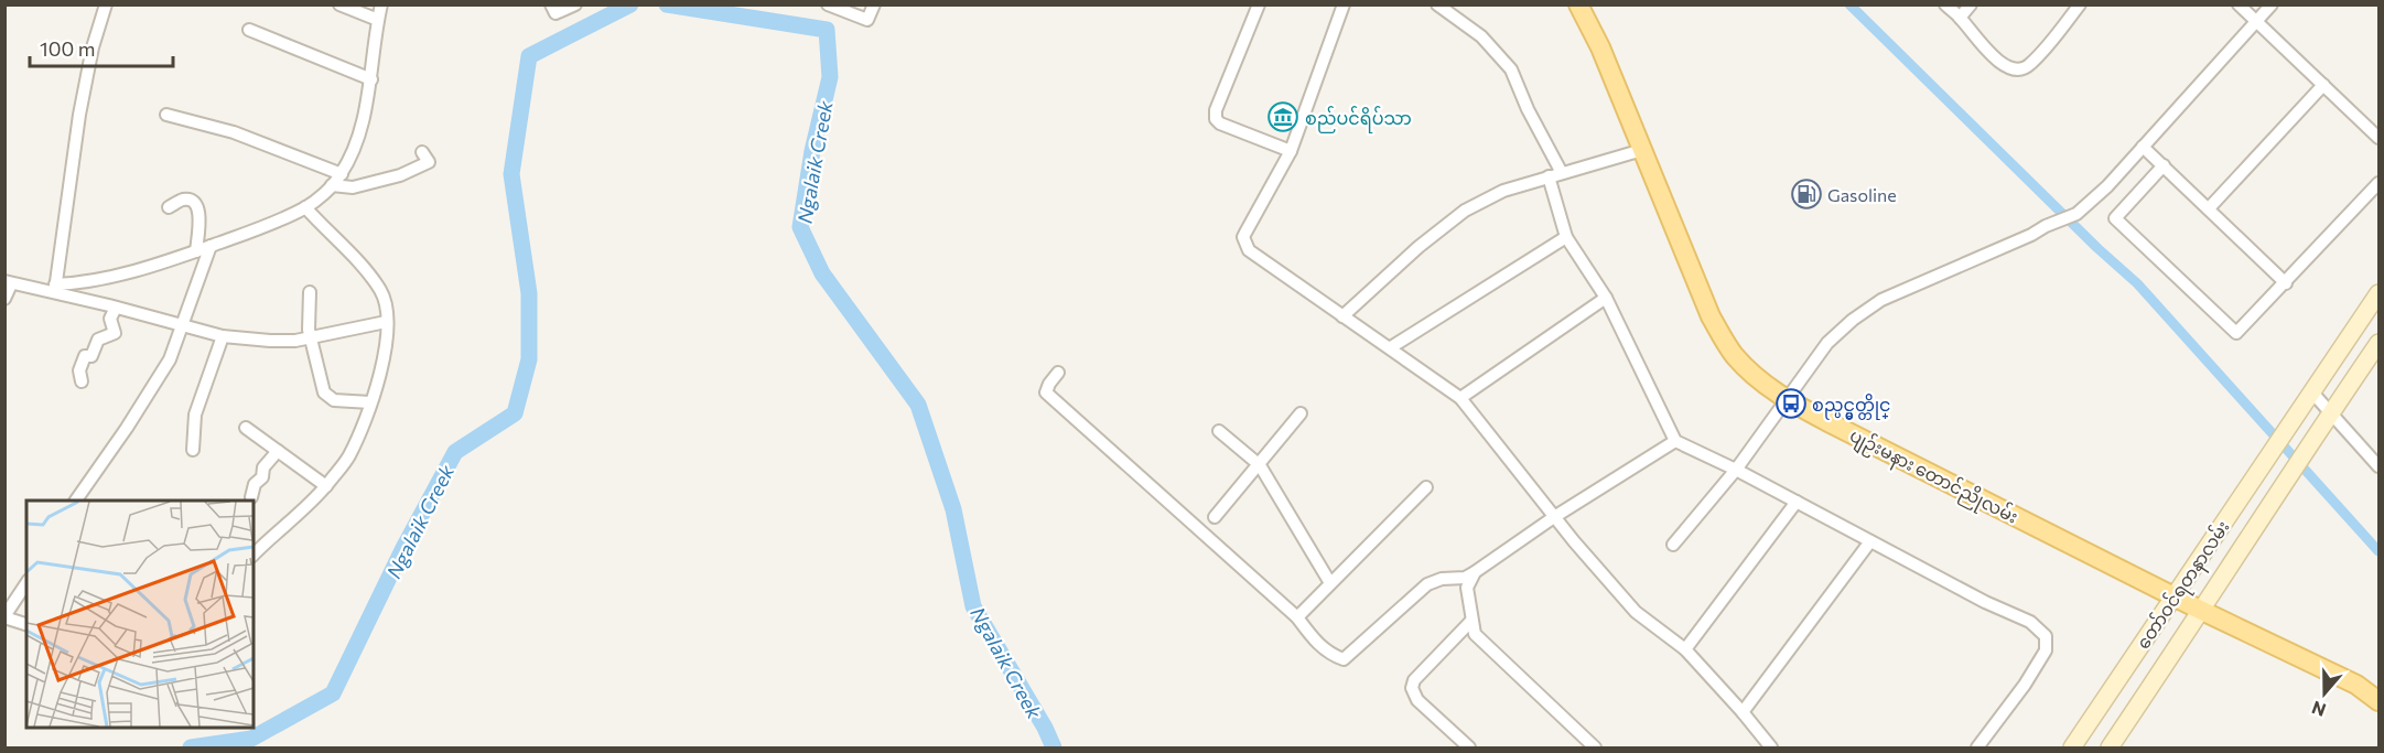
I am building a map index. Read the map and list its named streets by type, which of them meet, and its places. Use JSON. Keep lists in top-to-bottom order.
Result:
{
  "streets": {
    "main road": ["ပျဉ်းမနား တောင်ညိုလမ်း", "တော်ဝင်ရတနာလမ်း"]
  },
  "crossings": [
    ["ပျဉ်းမနား တောင်ညိုလမ်း", "တော်ဝင်ရတနာလမ်း"]
  ],
  "water": ["Ngalaik Creek"],
  "places": {
    "museum": ["စည်ပင်ရိပ်သာ"],
    "fuel station": ["Gasoline"],
    "bus stop": ["စည္ပင္မွတ္တိုင္"]
  },
  "scale_bar": "100 m",
  "north": "bottom"
}
